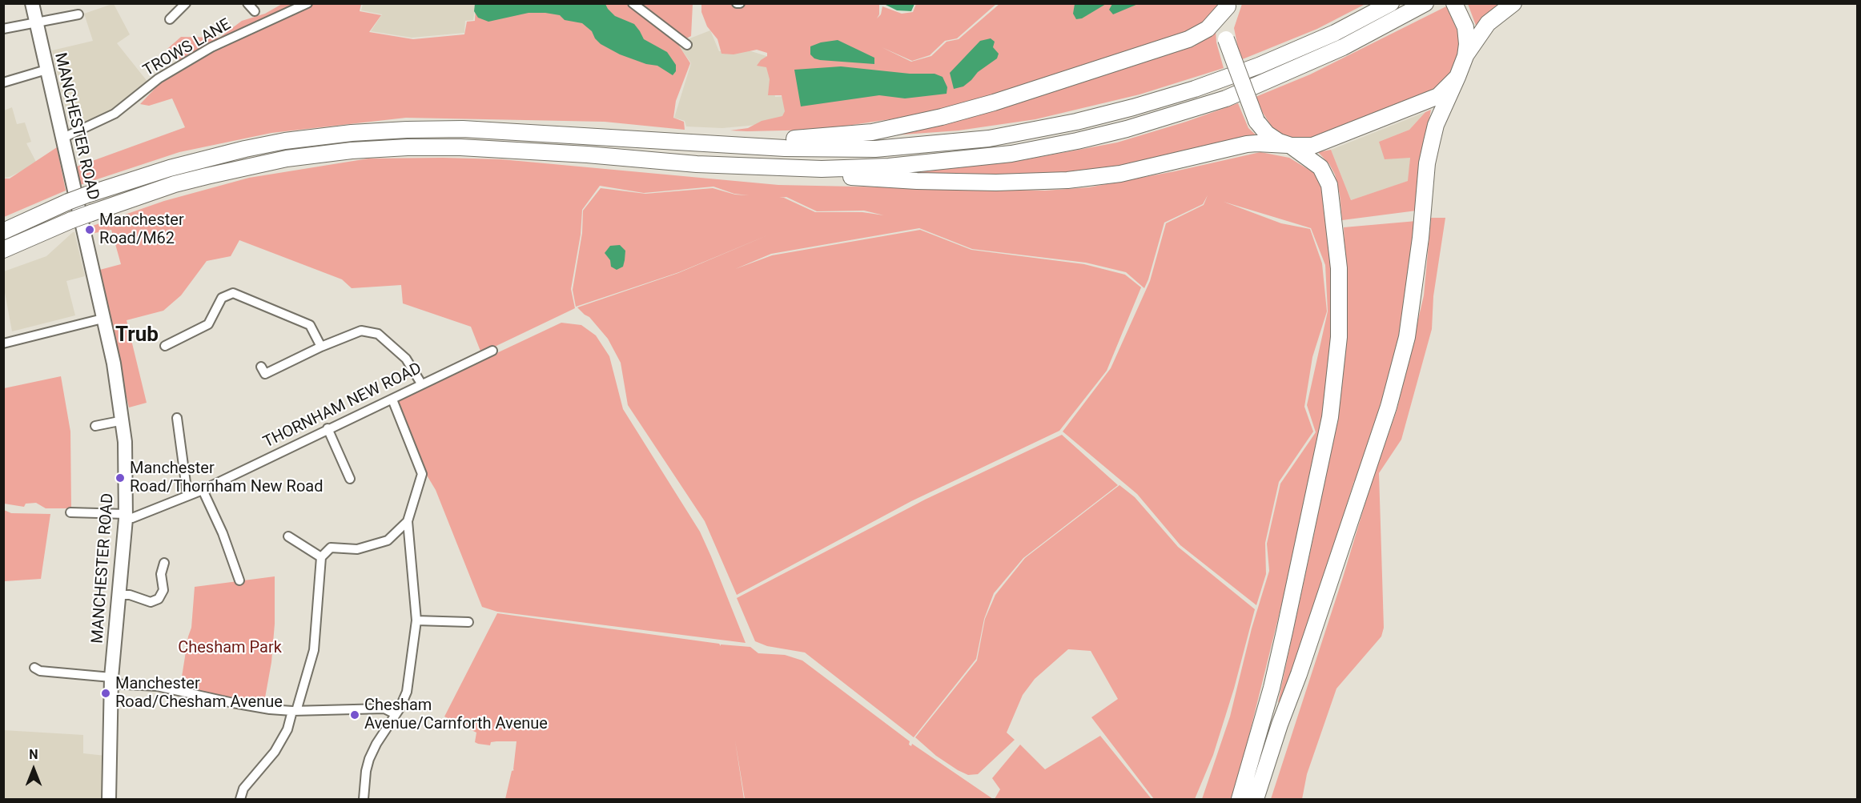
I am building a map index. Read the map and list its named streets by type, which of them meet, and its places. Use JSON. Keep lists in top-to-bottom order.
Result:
{
  "streets": {
    "main road": ["MANCHESTER ROAD"],
    "street": ["TROWS LANE", "THORNHAM NEW ROAD"]
  },
  "crossings": [
    ["TROWS LANE", "MANCHESTER ROAD"],
    ["MANCHESTER ROAD", "THORNHAM NEW ROAD"]
  ],
  "districts": ["Trub"],
  "parks": ["Chesham Park"],
  "places": [
    "Manchester Road/M62",
    "Manchester Road/Thornham New Road",
    "Manchester Road/Chesham Avenue",
    "Chesham Avenue/Carnforth Avenue"
  ],
  "north": "top"
}
